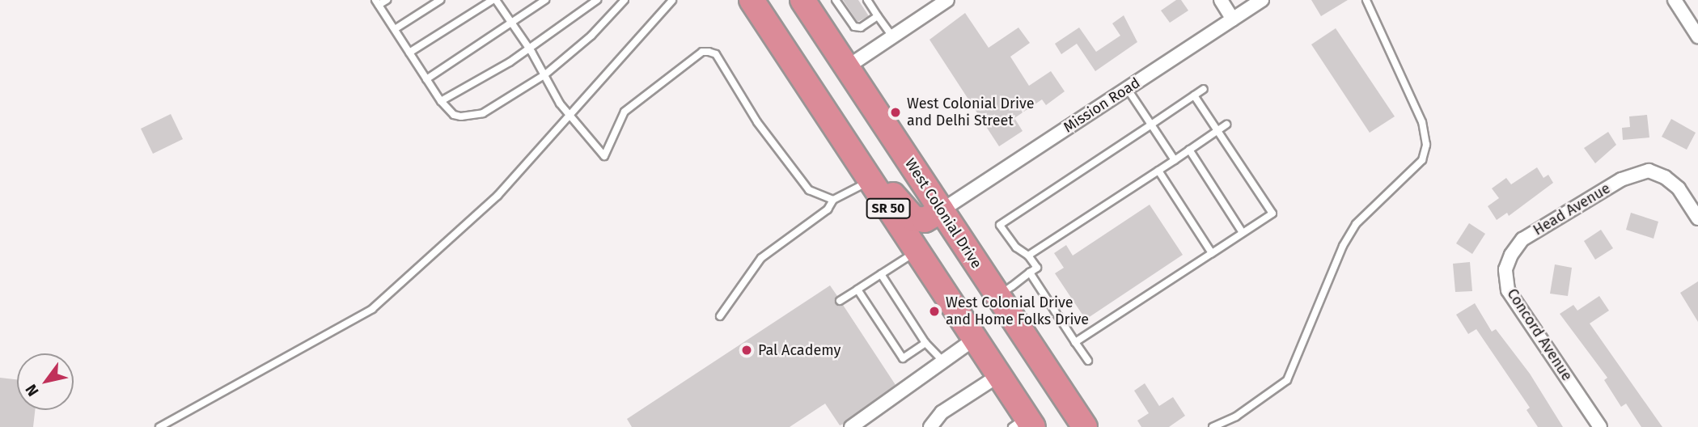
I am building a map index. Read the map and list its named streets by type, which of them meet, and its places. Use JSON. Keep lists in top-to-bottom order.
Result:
{
  "streets": {
    "highway": ["SR 50", "West Colonial Drive"],
    "street": ["Mission Road", "Head Avenue", "Concord Avenue"]
  },
  "crossings": [
    ["Mission Road", "West Colonial Drive"],
    ["Head Avenue", "Concord Avenue"]
  ],
  "places": ["West Colonial Drive and Delhi Street", "West Colonial Drive and Home Folks Drive", "Pal Academy"],
  "north": "bottom left"
}
